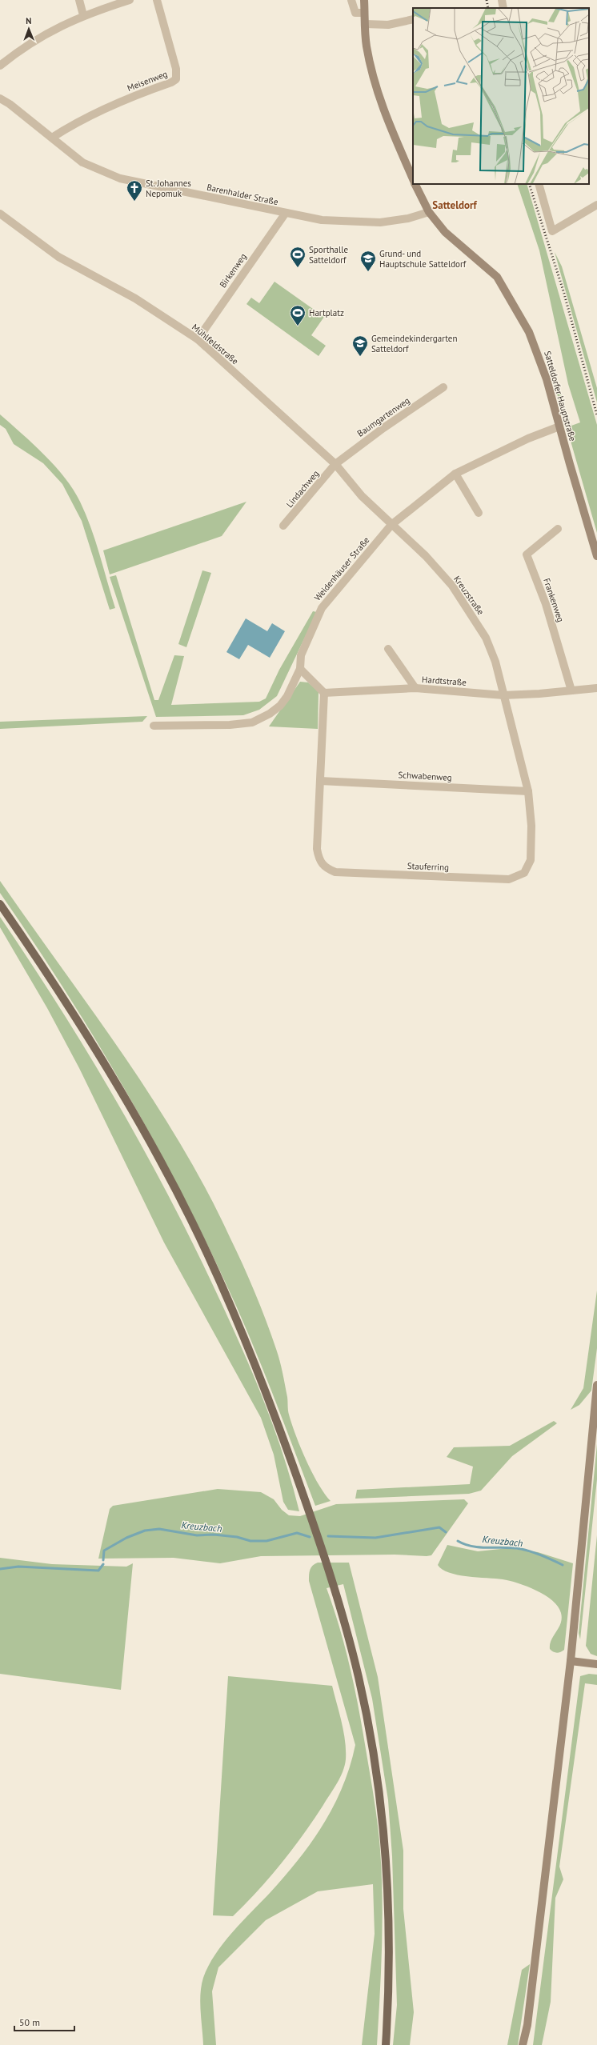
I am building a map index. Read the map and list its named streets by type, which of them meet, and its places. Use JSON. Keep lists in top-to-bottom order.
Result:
{
  "streets": {
    "street": [
      "Meisenweg",
      "Barenhalder Straße",
      "Birkenweg",
      "Mühlfeldstraße",
      "Satteldorfer Hauptstraße",
      "Baumgartenweg",
      "Lindachweg",
      "Weidenhäuser Straße",
      "Kreuzstraße",
      "Frankenweg",
      "Hardtstraße",
      "Schwabenweg",
      "Stauferring"
    ]
  },
  "crossings": [
    ["Meisenweg", "Barenhalder Straße"],
    ["Barenhalder Straße", "Birkenweg"],
    ["Barenhalder Straße", "Satteldorfer Hauptstraße"],
    ["Birkenweg", "Mühlfeldstraße"],
    ["Mühlfeldstraße", "Baumgartenweg"],
    ["Mühlfeldstraße", "Lindachweg"],
    ["Mühlfeldstraße", "Weidenhäuser Straße"],
    ["Mühlfeldstraße", "Kreuzstraße"],
    ["Satteldorfer Hauptstraße", "Weidenhäuser Straße"],
    ["Baumgartenweg", "Lindachweg"],
    ["Weidenhäuser Straße", "Kreuzstraße"],
    ["Kreuzstraße", "Hardtstraße"],
    ["Kreuzstraße", "Stauferring"],
    ["Frankenweg", "Hardtstraße"],
    ["Hardtstraße", "Stauferring"],
    ["Schwabenweg", "Stauferring"]
  ],
  "districts": ["Satteldorf"],
  "water": ["Kreuzbach"],
  "places": {
    "church": ["St. Johannes Nepomuk"],
    "sports": ["Sporthalle Satteldorf", "Hartplatz"],
    "school or university": ["Grund- und Hauptschule Satteldorf", "Gemeindekindergarten Satteldorf"]
  },
  "scale_bar": "50 m",
  "north": "top"
}
